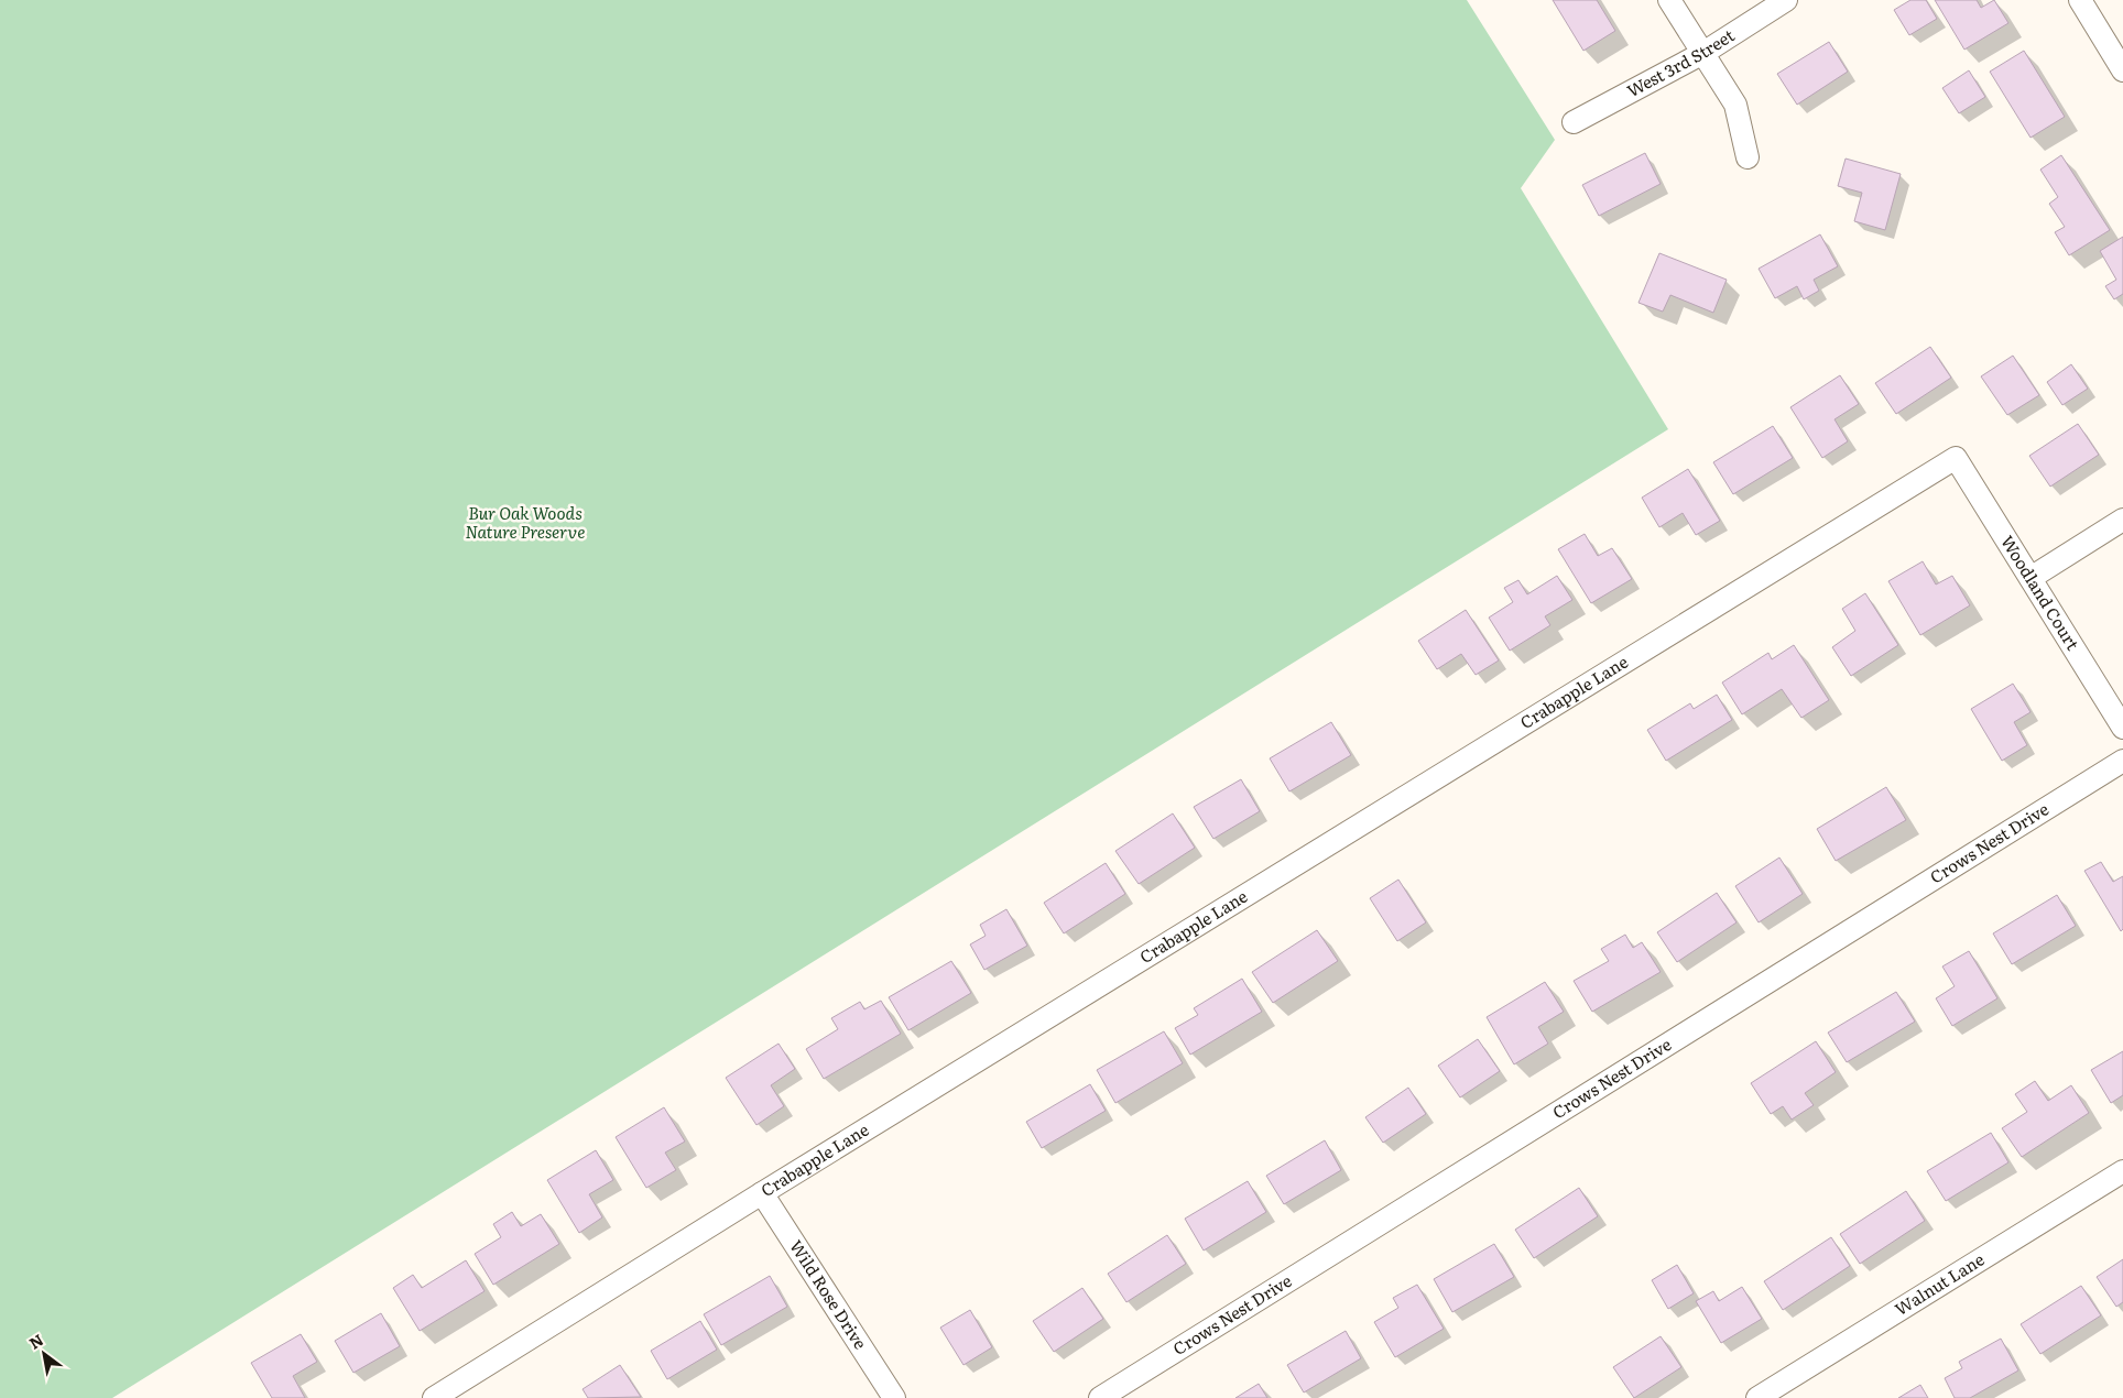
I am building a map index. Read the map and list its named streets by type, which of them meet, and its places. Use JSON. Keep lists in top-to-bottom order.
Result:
{
  "streets": {
    "street": [
      "West 3rd Street",
      "Woodland Court",
      "Crabapple Lane",
      "Crows Nest Drive",
      "Walnut Lane",
      "Wild Rose Drive"
    ]
  },
  "crossings": [
    ["Woodland Court", "Crabapple Lane"],
    ["Crabapple Lane", "Wild Rose Drive"]
  ],
  "parks": ["Bur Oak Woods Nature Preserve"],
  "north": "top left"
}
